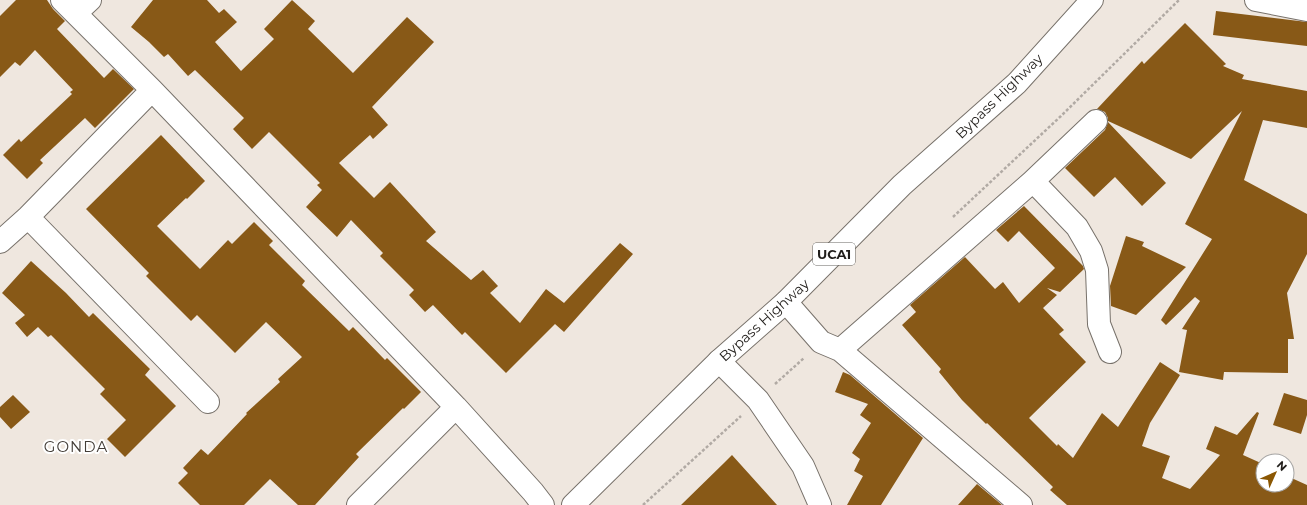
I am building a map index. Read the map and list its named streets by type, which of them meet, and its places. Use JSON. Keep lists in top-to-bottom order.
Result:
{
  "streets": {
    "street": ["Bypass Highway", "UCA1"]
  },
  "districts": ["GONDA"],
  "north": "top right"
}
